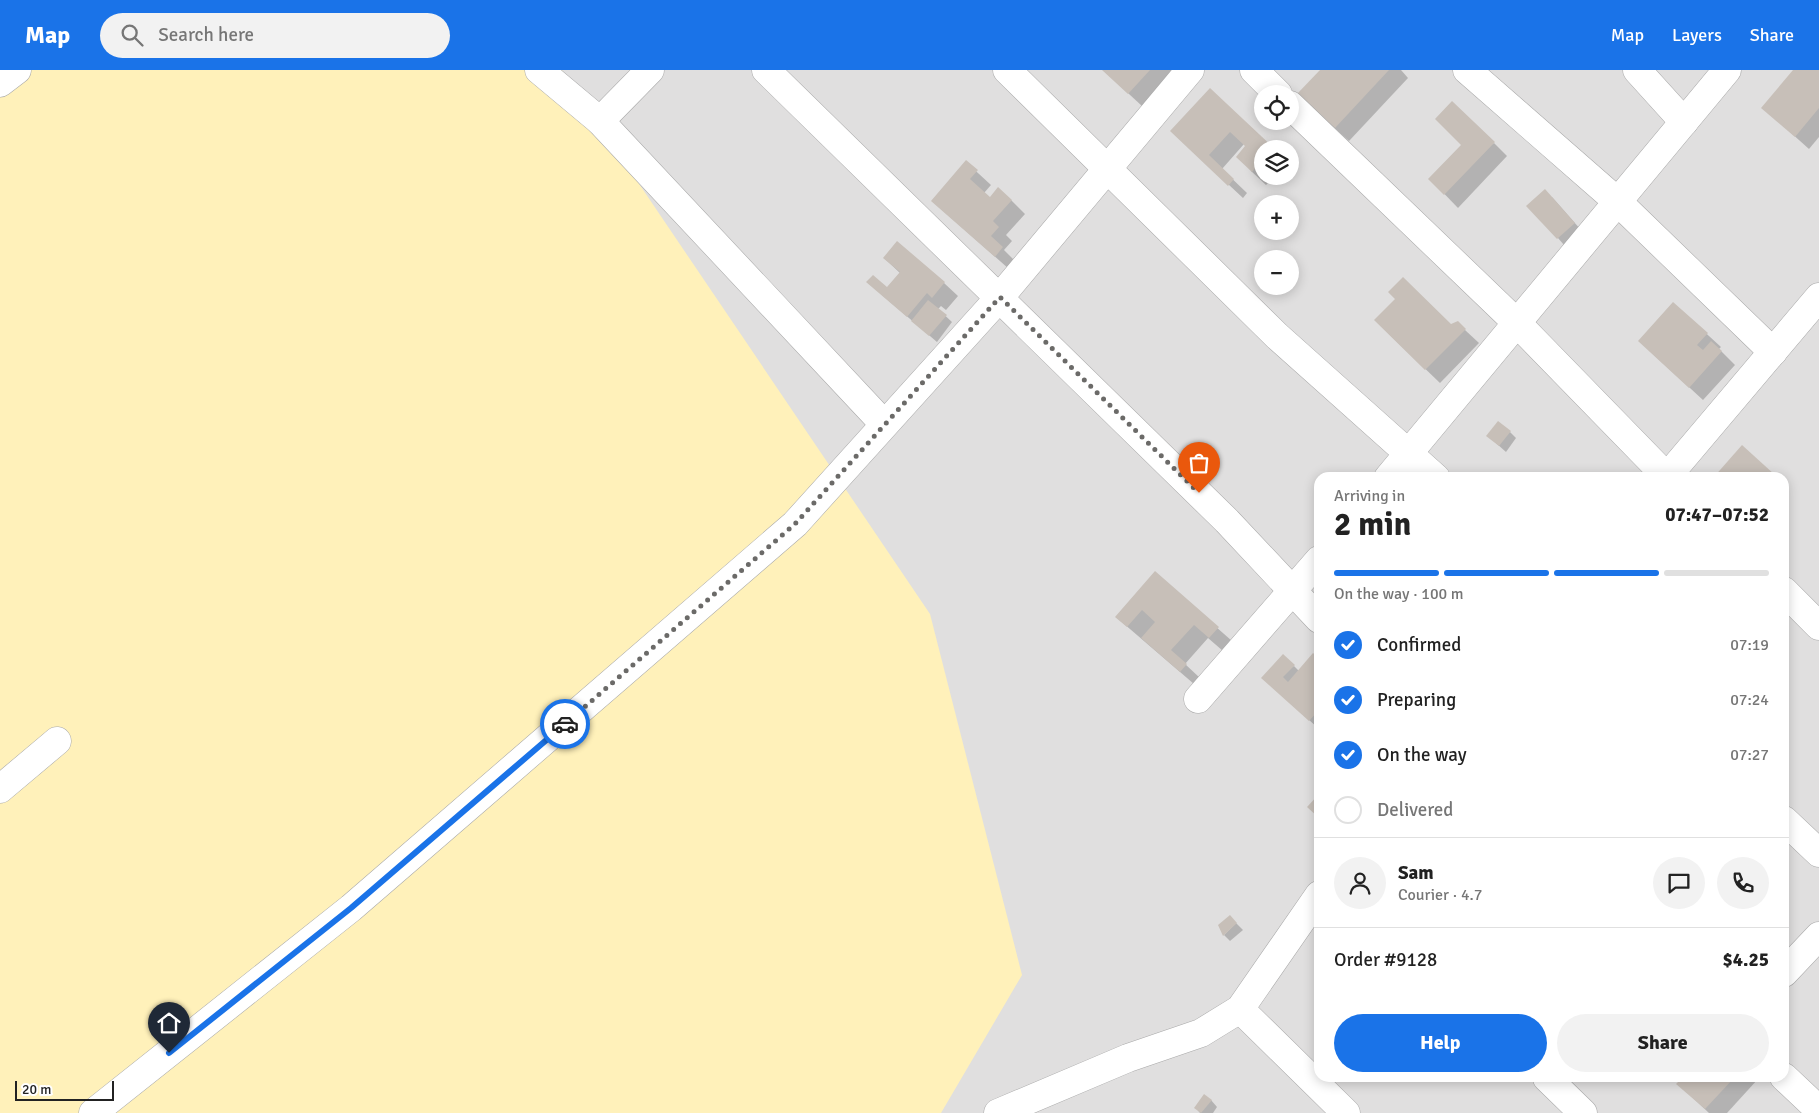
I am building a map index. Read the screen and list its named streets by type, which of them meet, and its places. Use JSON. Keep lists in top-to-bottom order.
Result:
{
  "scale_bar": "20 m",
  "page": {
    "header": "Map",
    "search": "Search here",
    "nav": ["Map", "Layers", "Share"],
    "map_buttons": ["+", "−"],
    "heading": ["2 min", "Arriving in", "07:47–07:52"],
    "panel": [
      "Sam",
      "Courier · 4.7",
      "Order #9128",
      "$4.25"
    ],
    "bar": "On the way · 100 m",
    "list": [
      ["Confirmed", "07:19"],
      ["Preparing", "07:24"],
      ["On the way", "07:27"],
      "Delivered"
    ],
    "buttons": ["Help", "Share"],
    "scale": "20 m"
  }
}
